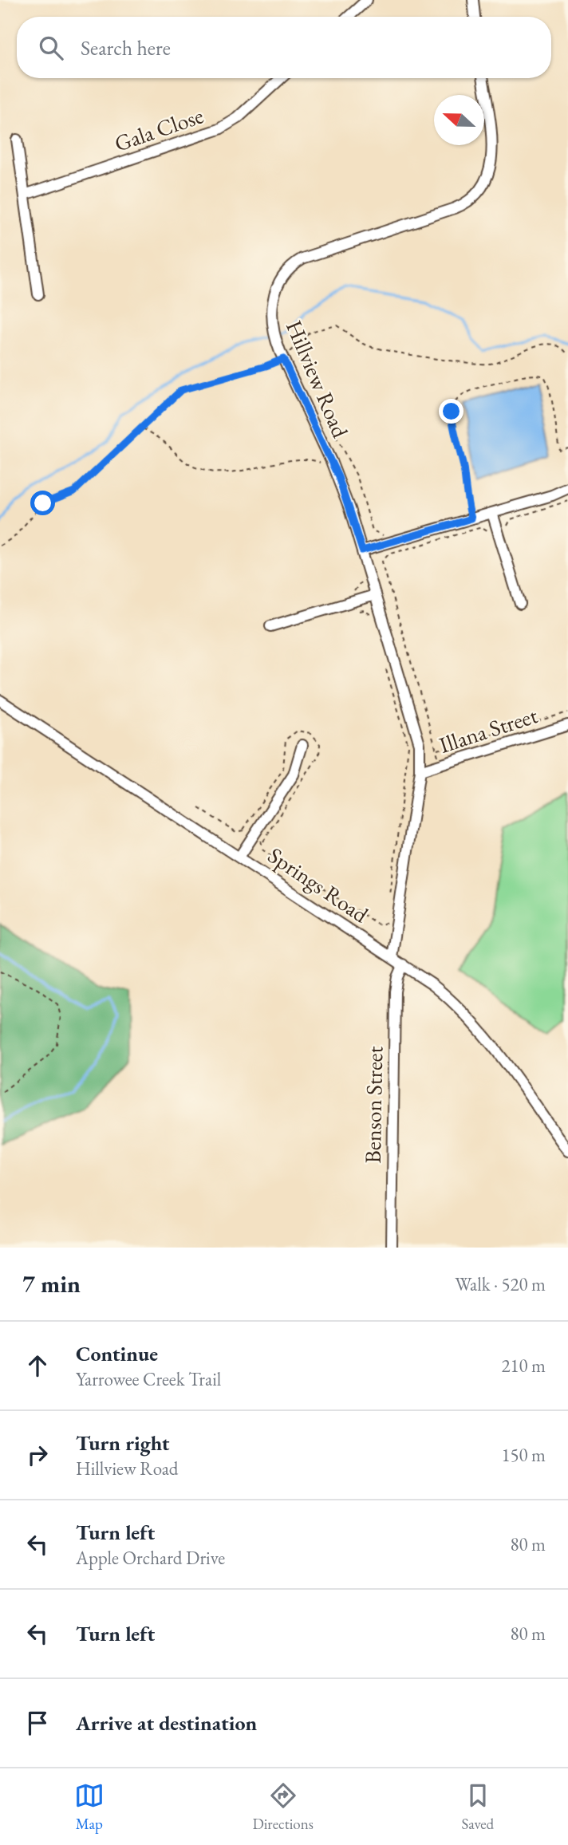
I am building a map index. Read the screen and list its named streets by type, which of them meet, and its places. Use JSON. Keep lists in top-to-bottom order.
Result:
{
  "streets": {
    "street": [
      "Gala Close",
      "Hillview Road",
      "Illana Street",
      "Springs Road",
      "Benson Street"
    ]
  },
  "crossings": [
    ["Hillview Road", "Illana Street"],
    ["Hillview Road", "Springs Road"],
    ["Springs Road", "Benson Street"]
  ],
  "north": "left",
  "page": {
    "search": "Search here",
    "heading": ["7 min", "Walk · 520 m"],
    "list": [
      ["Continue", "Yarrowee Creek Trail", "210 m"],
      ["Turn right", "Hillview Road", "150 m"],
      ["Turn left", "Apple Orchard Drive", "80 m"],
      ["Turn left", "80 m"],
      "Arrive at destination"
    ],
    "nav": ["Map", "Directions", "Saved"]
  }
}
